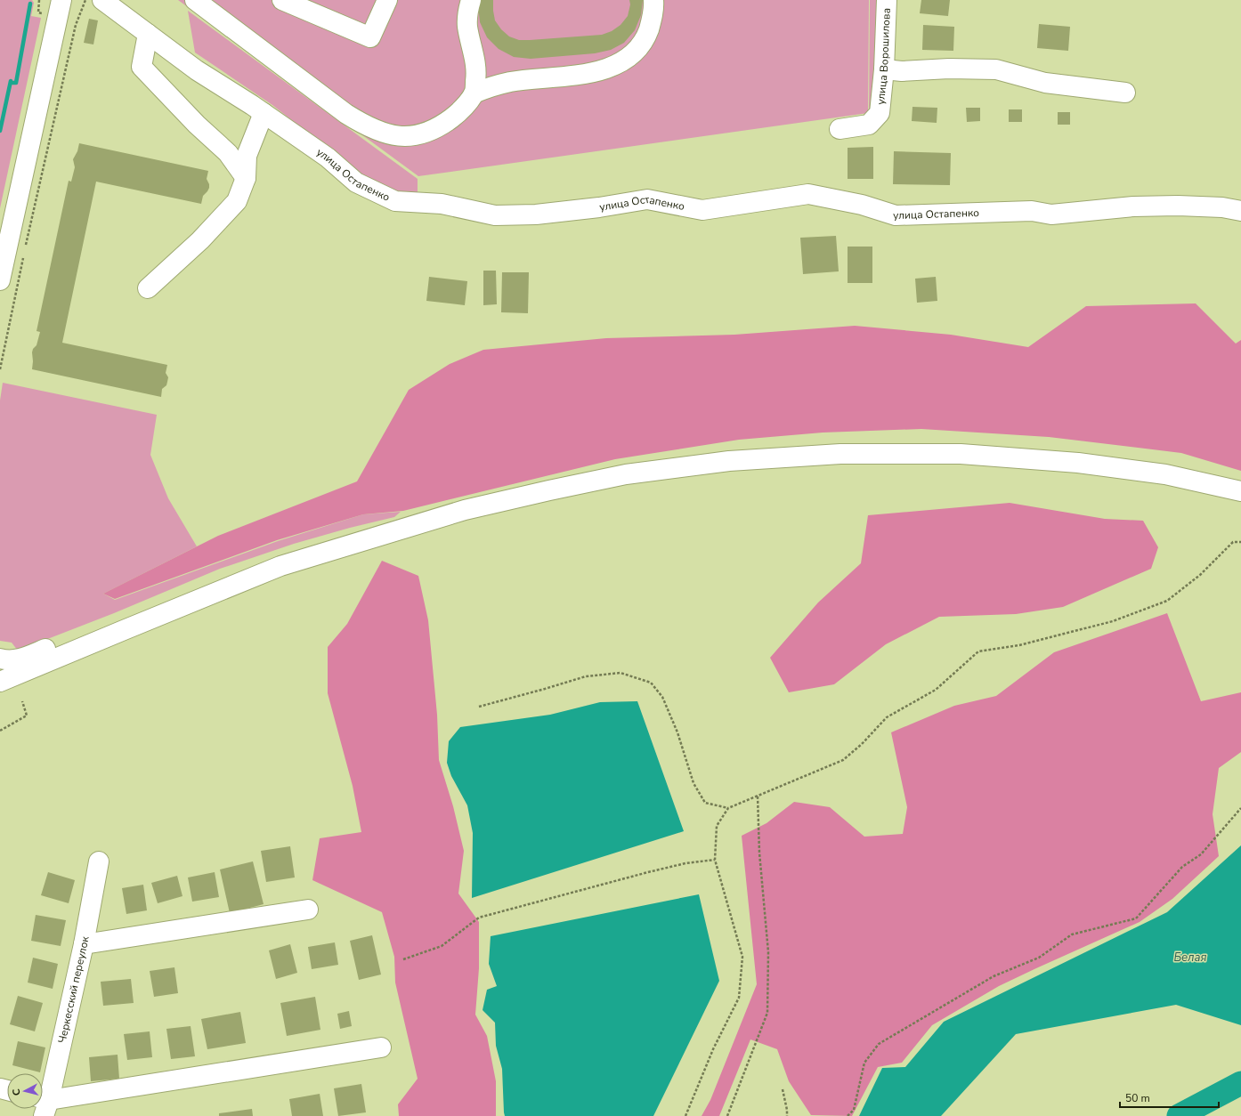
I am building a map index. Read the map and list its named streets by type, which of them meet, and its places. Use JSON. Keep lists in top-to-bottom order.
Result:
{
  "streets": {
    "main road": ["улица Ворошилова", "улица Остапенко", "Черкесский переулок"]
  },
  "water": ["Белая"],
  "scale_bar": "50 m",
  "north": "left"
}
